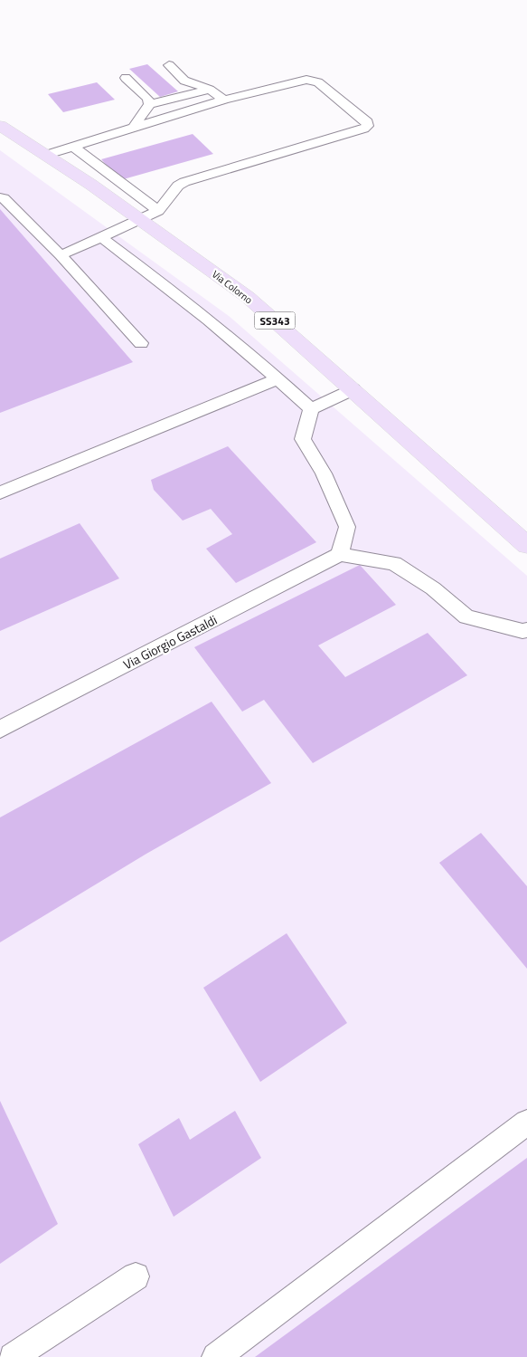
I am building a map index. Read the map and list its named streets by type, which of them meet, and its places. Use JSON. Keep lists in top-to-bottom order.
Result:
{
  "streets": {
    "main road": ["Via Colorno", "SS343"],
    "lane": ["Via Giorgio Gastaldi"]
  }
}
